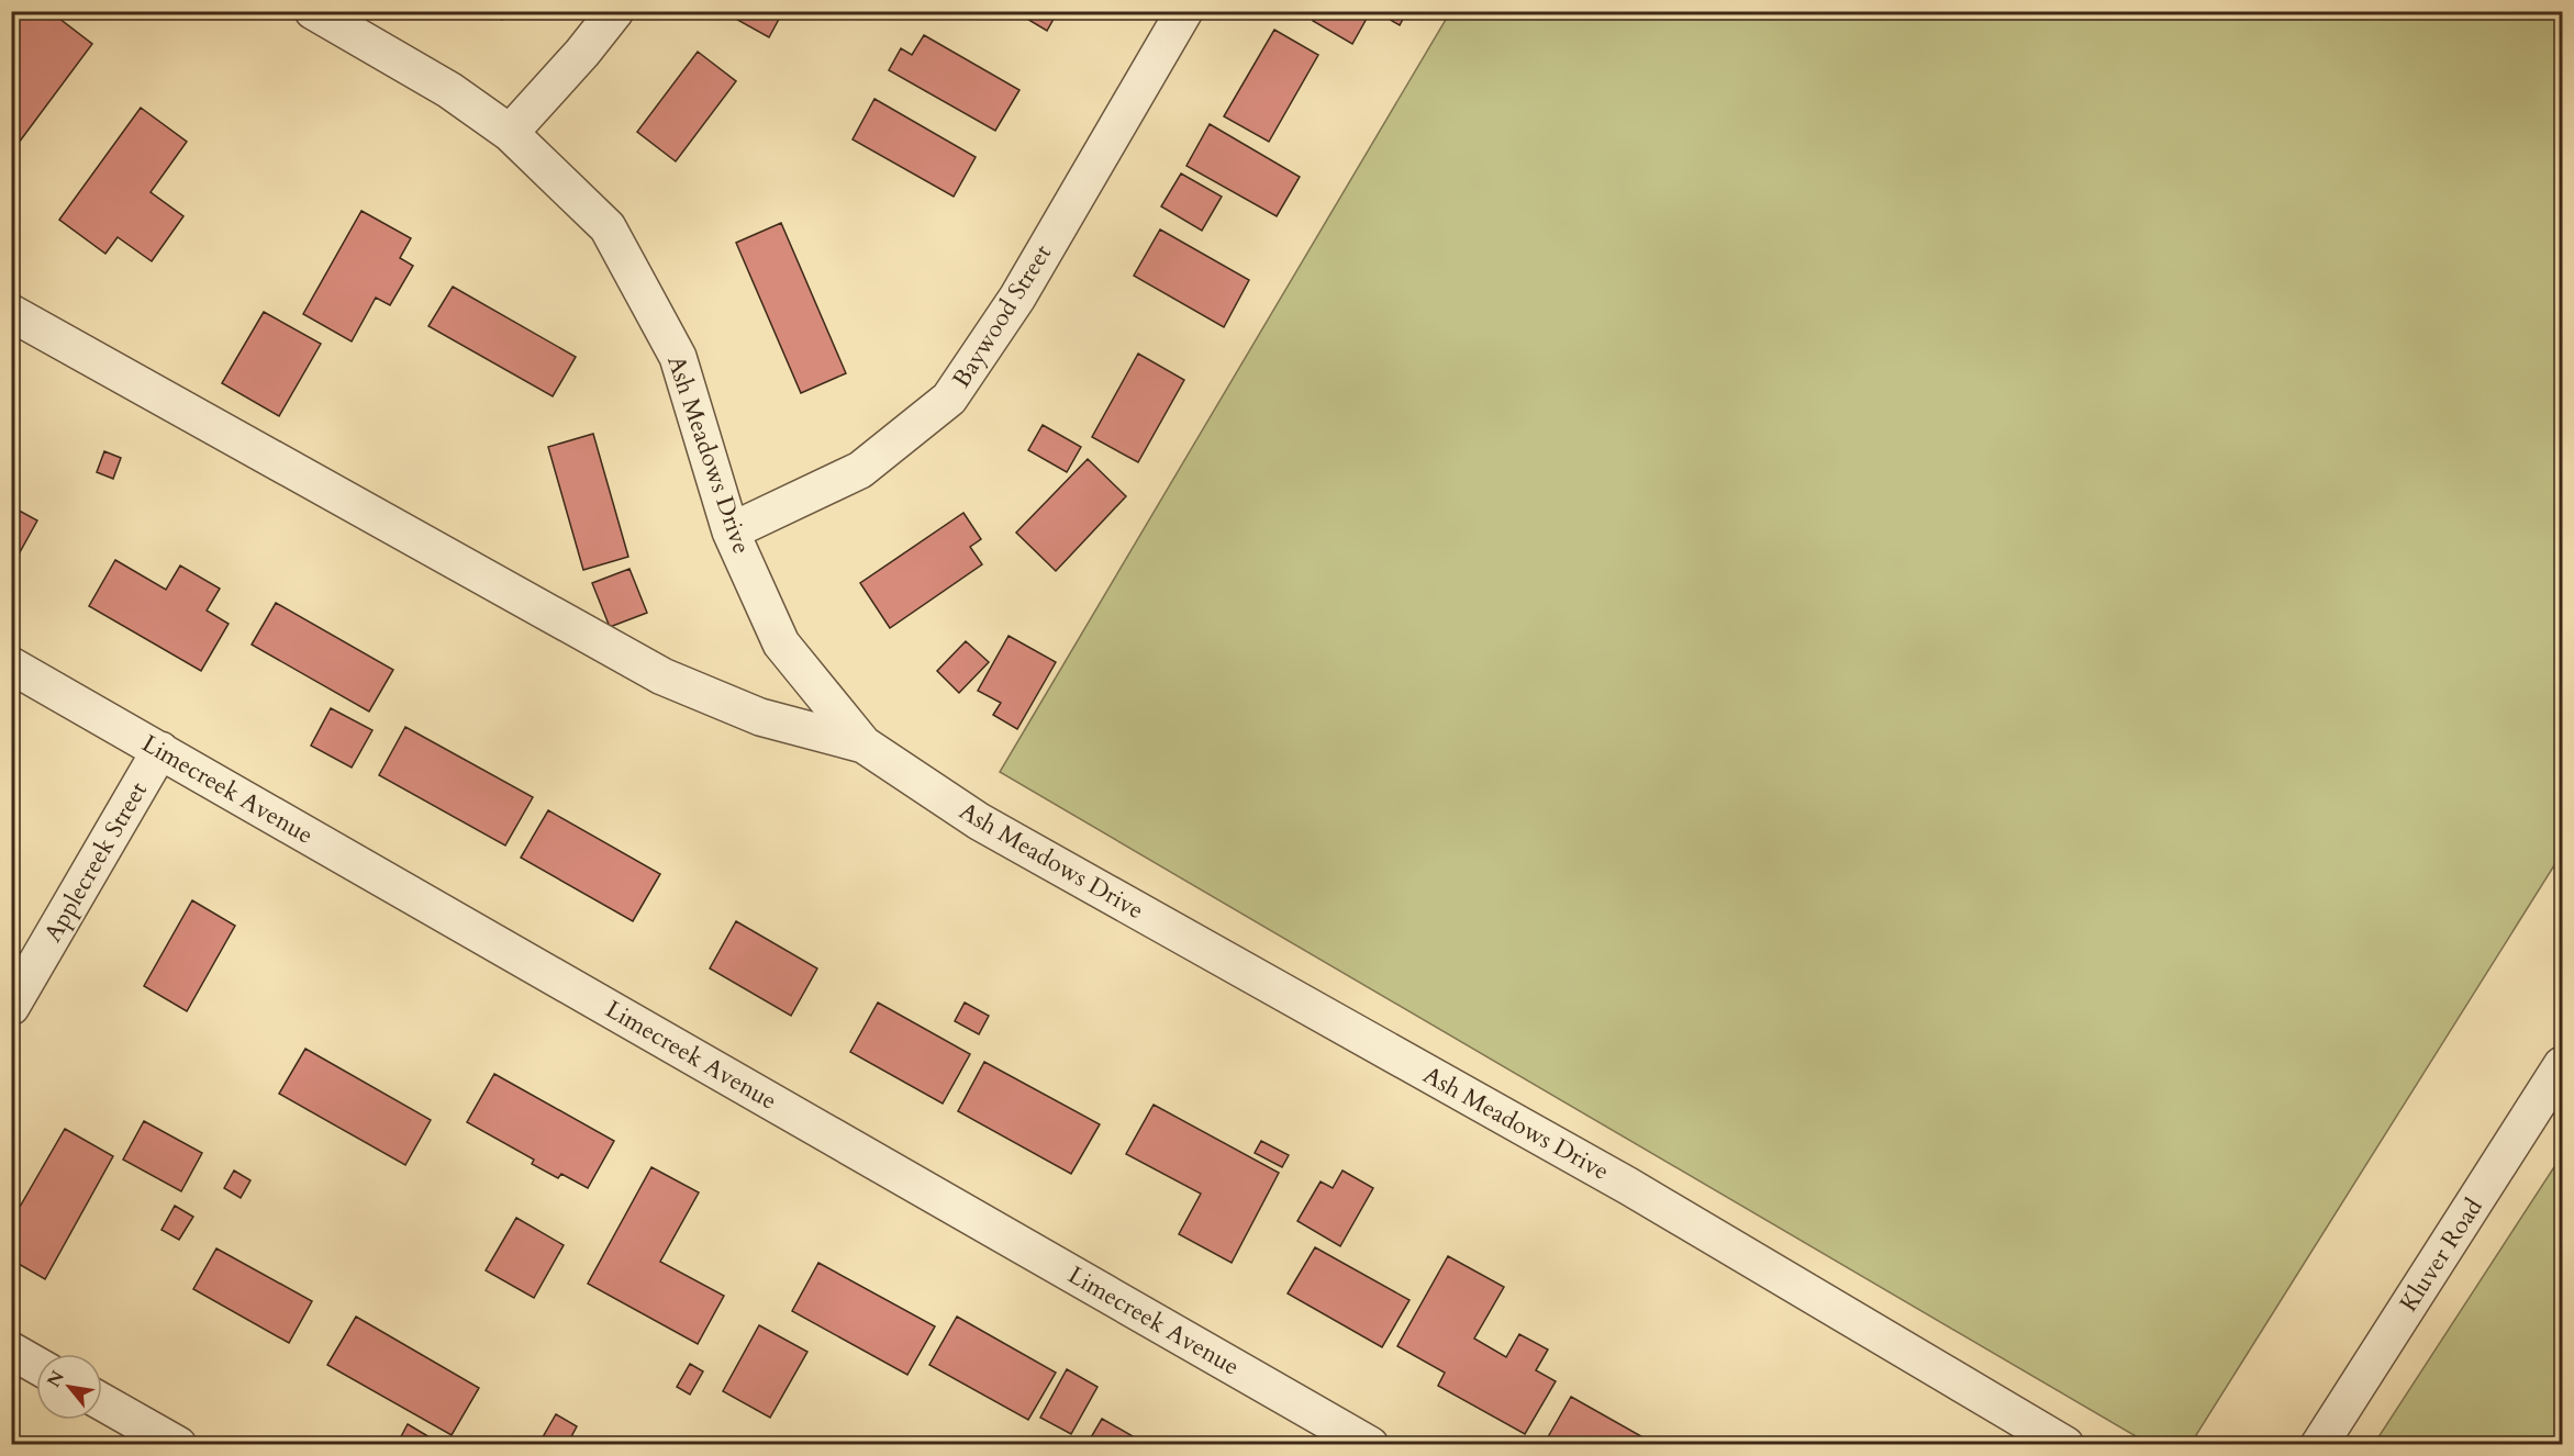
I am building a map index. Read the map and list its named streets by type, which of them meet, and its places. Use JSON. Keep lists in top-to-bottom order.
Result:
{
  "streets": {
    "street": [
      "Baywood Street",
      "Ash Meadows Drive",
      "Limecreek Avenue",
      "Applecreek Street",
      "Kluver Road"
    ]
  },
  "crossings": [
    ["Baywood Street", "Ash Meadows Drive"],
    ["Limecreek Avenue", "Applecreek Street"]
  ],
  "north": "top left"
}
